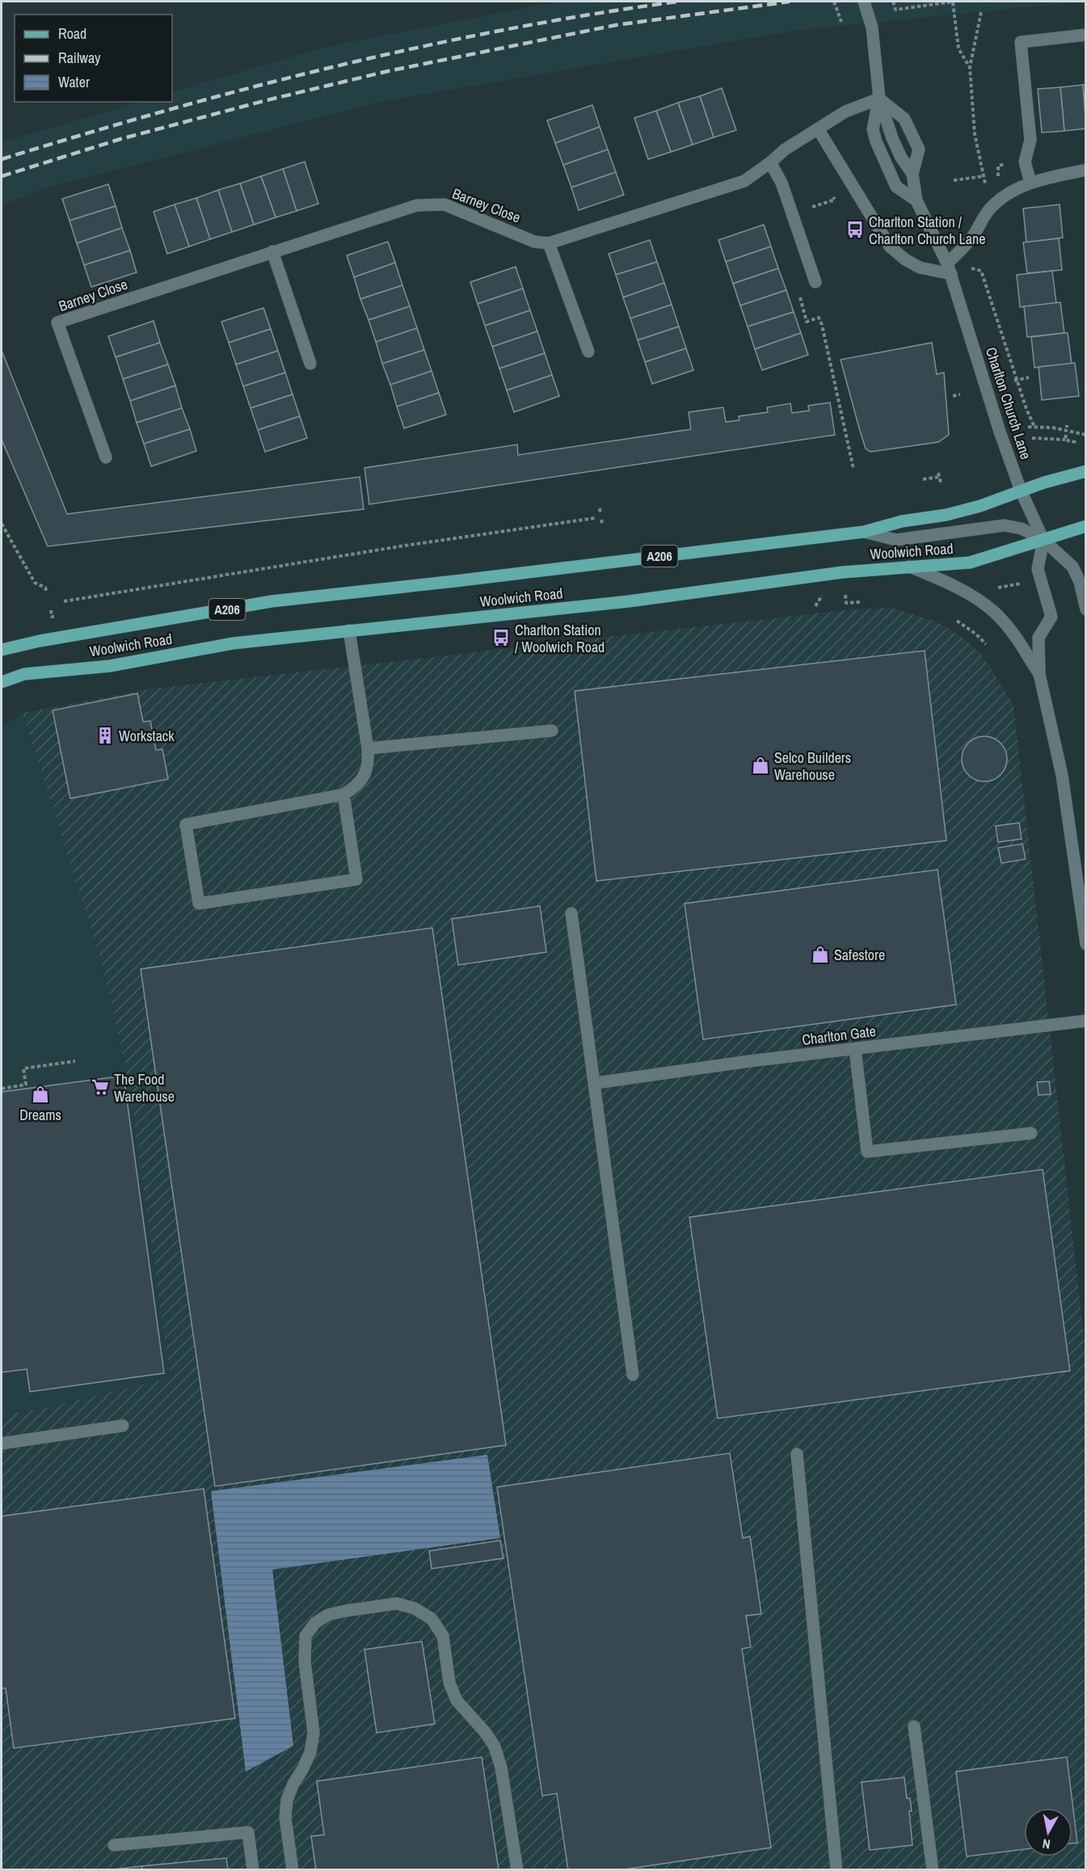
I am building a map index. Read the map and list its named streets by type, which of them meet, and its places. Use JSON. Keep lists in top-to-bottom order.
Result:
{
  "streets": {
    "main road": ["Woolwich Road", "A206"],
    "street": ["Barney Close", "Charlton Church Lane", "Charlton Gate"]
  },
  "crossings": [
    ["Charlton Church Lane", "Woolwich Road"]
  ],
  "places": {
    "bus stop": ["Charlton Station / Charlton Church Lane", "Charlton Station / Woolwich Road"],
    "building": ["Workstack"],
    "shop": ["Selco Builders Warehouse", "Safestore", "Dreams"],
    "supermarket": ["The Food Warehouse"]
  },
  "legend": ["Road", "Railway", "Water"],
  "north": "bottom"
}
